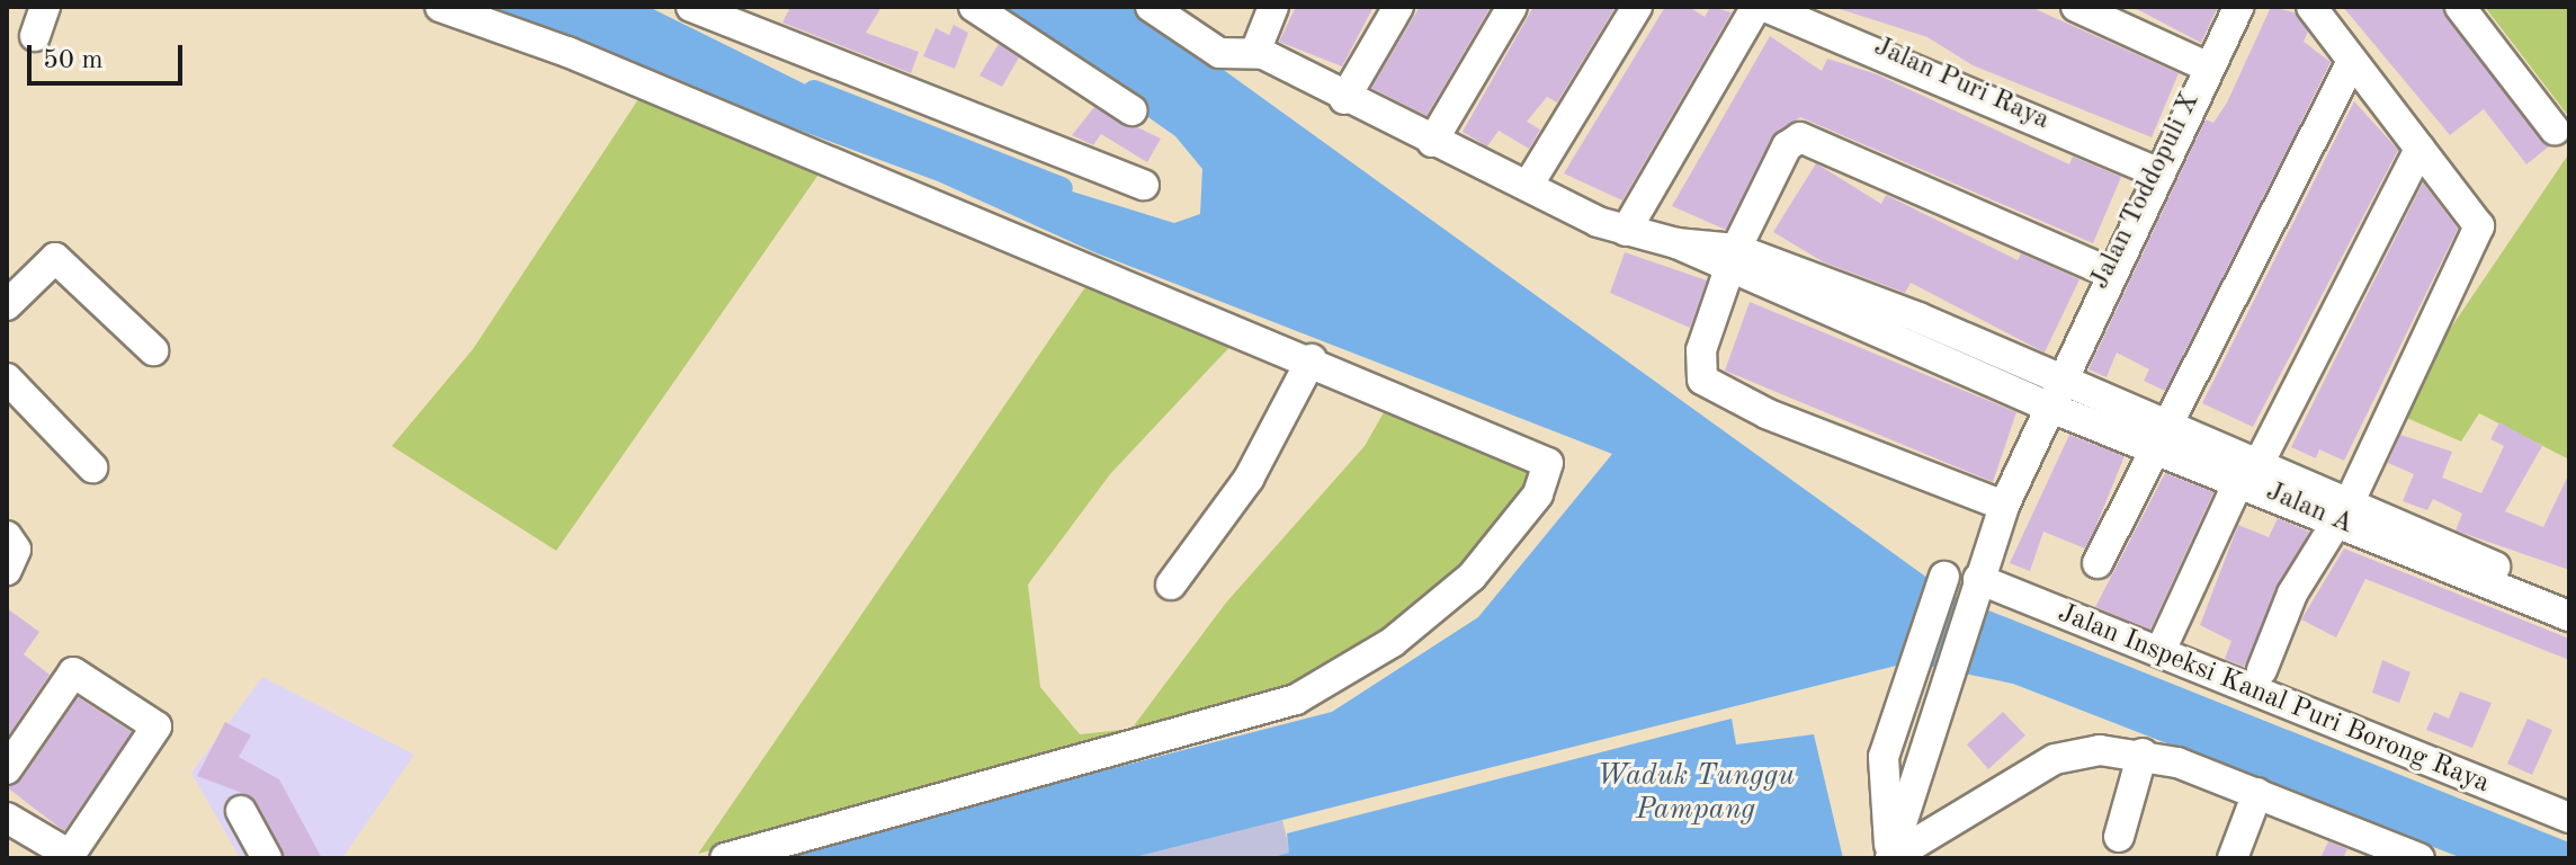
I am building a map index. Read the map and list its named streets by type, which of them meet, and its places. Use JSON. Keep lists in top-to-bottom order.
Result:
{
  "streets": {
    "street": [
      "Jalan Puri Raya",
      "Jalan Toddopuli X",
      "Jalan A",
      "Jalan Inspeksi Kanal Puri Borong Raya"
    ]
  },
  "crossings": [
    ["Jalan Puri Raya", "Jalan Toddopuli X"],
    ["Jalan Toddopuli X", "Jalan A"],
    ["Jalan Toddopuli X", "Jalan Inspeksi Kanal Puri Borong Raya"]
  ],
  "water": ["Waduk Tunggu Pampang"],
  "scale_bar": "50 m"
}
